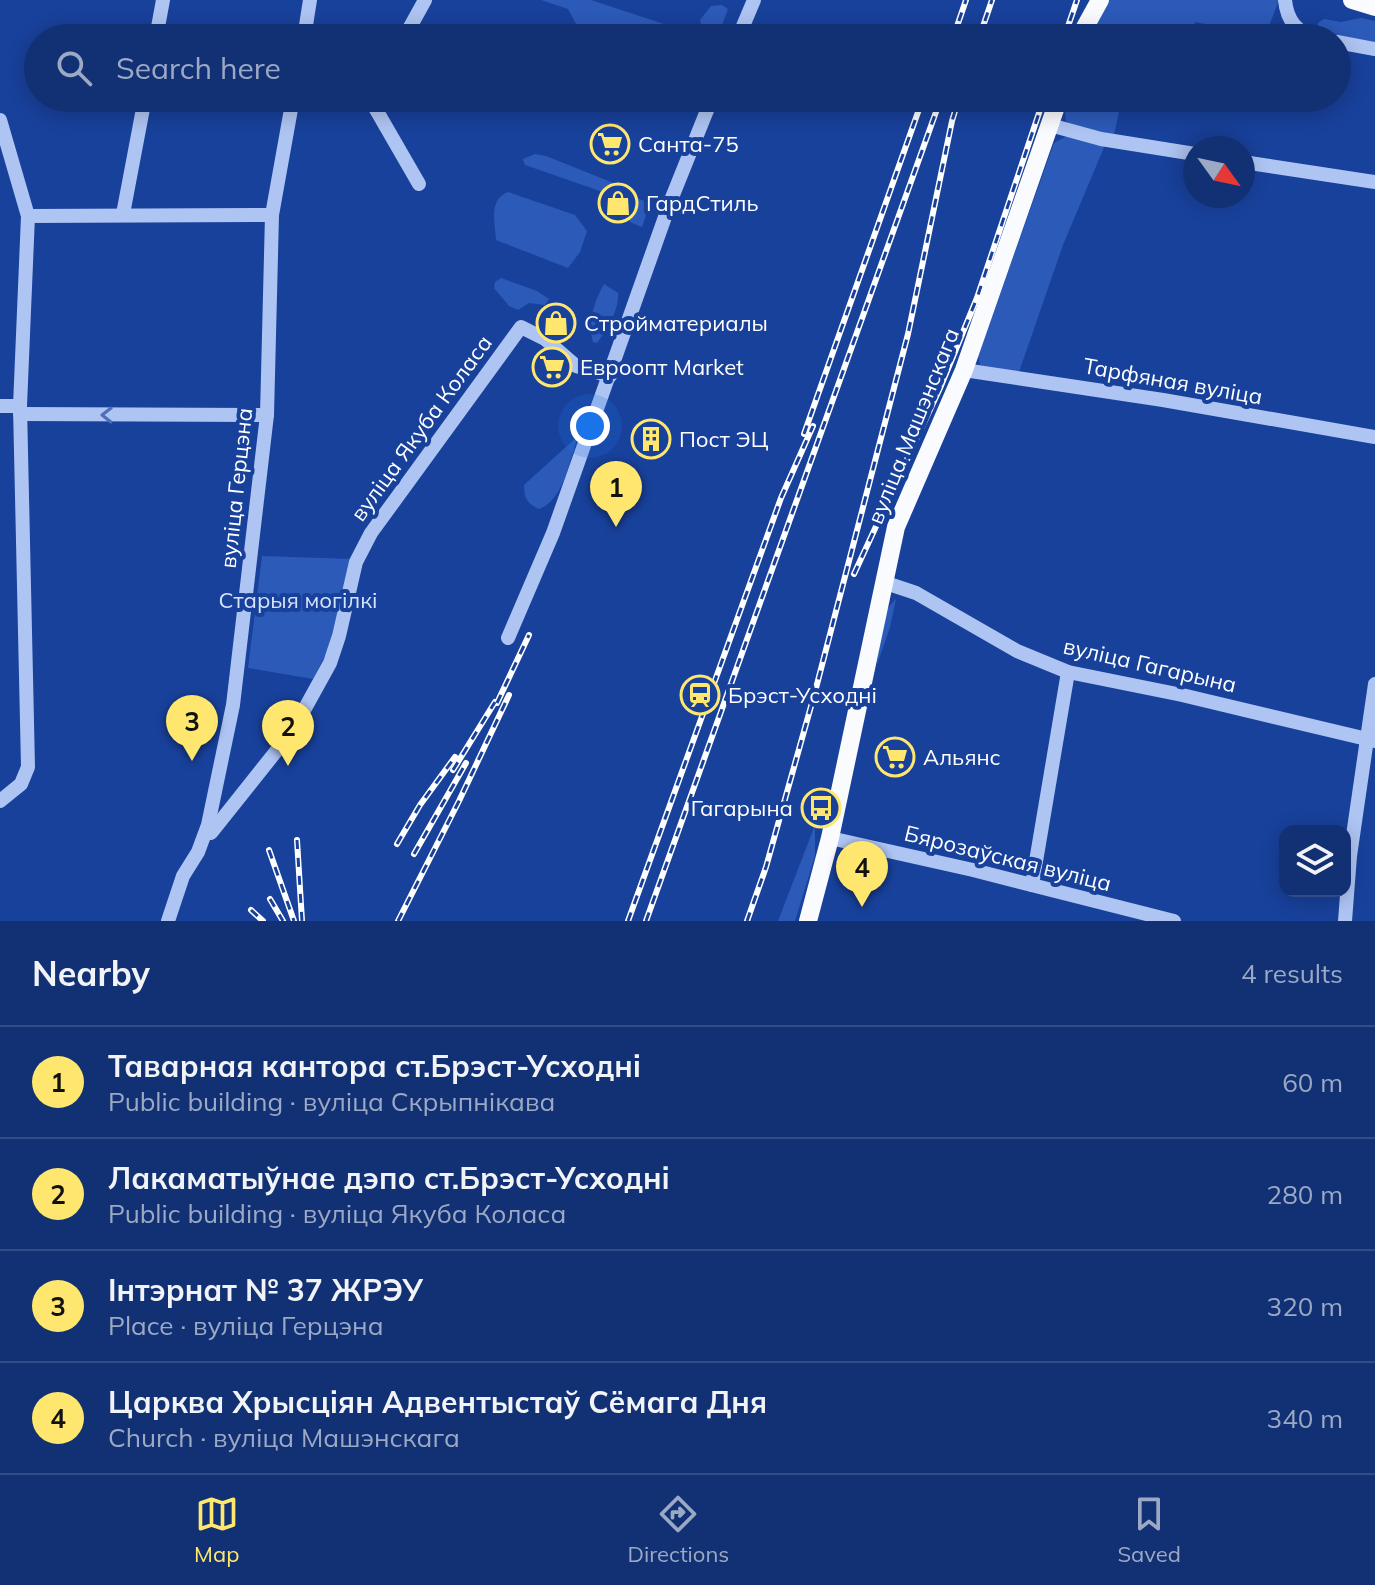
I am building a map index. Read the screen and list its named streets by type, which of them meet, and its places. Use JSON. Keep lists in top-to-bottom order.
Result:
{
  "streets": {
    "main road": ["вуліца Машэнскага"],
    "street": [
      "Тарфяная вуліца",
      "вуліца Якуба Коласа",
      "вуліца Герцэна",
      "вуліца Гагарына",
      "Бярозаўская вуліца"
    ]
  },
  "crossings": [
    ["Тарфяная вуліца", "вуліца Машэнскага"],
    ["вуліца Машэнскага", "вуліца Гагарына"],
    ["вуліца Машэнскага", "Бярозаўская вуліца"],
    ["вуліца Якуба Коласа", "вуліца Герцэна"]
  ],
  "parks": ["Старыя могілкі"],
  "places": {
    "supermarket": ["Санта-75", "Евроопт Market", "Альянс"],
    "shop": ["ГардСтиль", "Стройматериалы"],
    "building": ["Пост ЭЦ"],
    "station": ["Брэст-Усходні"],
    "bus stop": ["Гагарына"]
  },
  "north": "bottom right",
  "page": {
    "search": "Search here",
    "pins": [
      "1",
      "3",
      "2",
      "4"
    ],
    "heading": ["Nearby", "4 results"],
    "list": [
      {
        "mark": "1",
        "name": "Таварная кантора ст.Брэст-Усходні",
        "note": "Public building · вуліца Скрыпнікава",
        "value": "60 m"
      },
      {
        "mark": "2",
        "name": "Лакаматыўнае дэпо ст.Брэст-Усходні",
        "note": "Public building · вуліца Якуба Коласа",
        "value": "280 m"
      },
      {
        "mark": "3",
        "name": "Інтэрнат № 37 ЖРЭУ",
        "note": "Place · вуліца Герцэна",
        "value": "320 m"
      },
      {
        "mark": "4",
        "name": "Царква Хрысціян Адвентыстаў Сёмага Дня",
        "note": "Church · вуліца Машэнскага",
        "value": "340 m"
      }
    ],
    "nav": ["Map", "Directions", "Saved"]
  }
}
